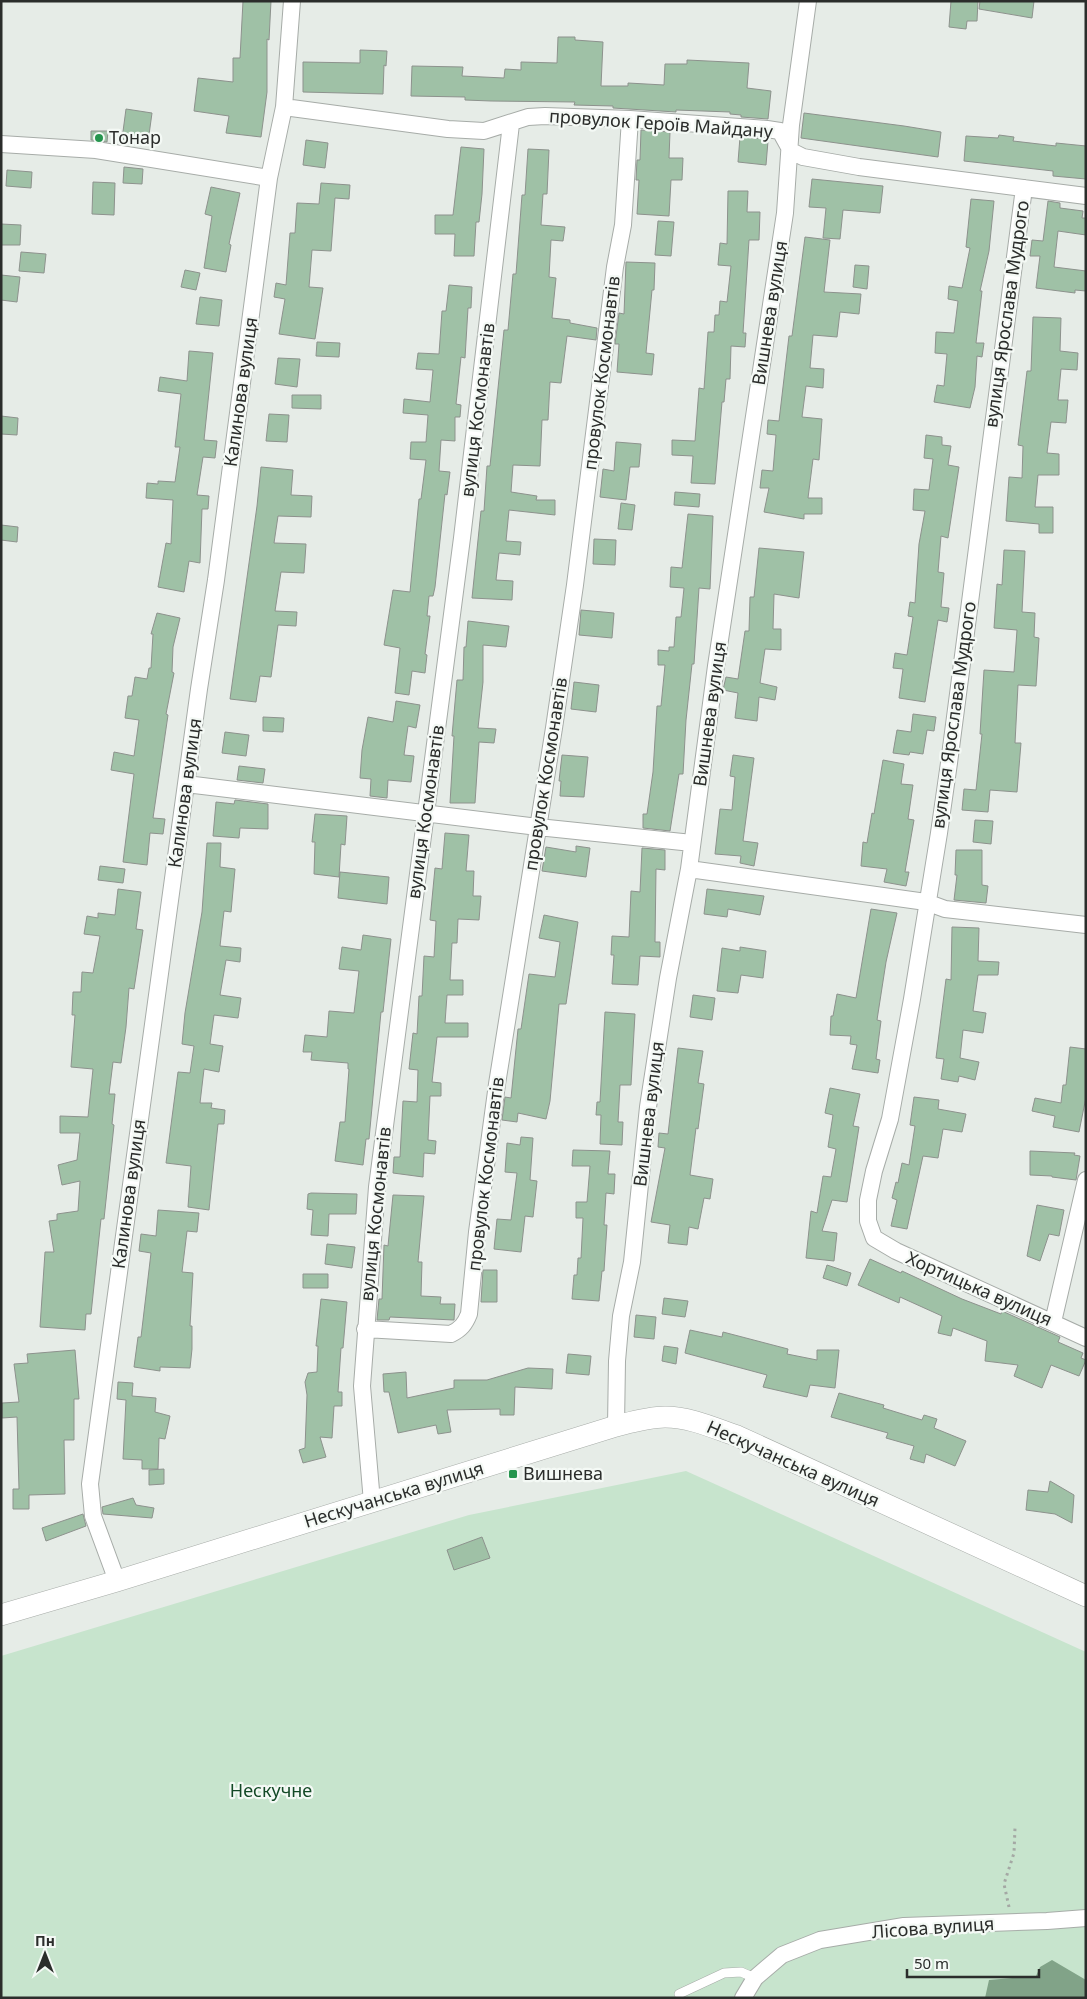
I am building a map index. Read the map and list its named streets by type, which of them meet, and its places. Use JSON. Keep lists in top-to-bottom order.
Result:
{
  "streets": {
    "street": [
      "провулок Героїв Майдану",
      "Вишнева вулиця",
      "вулиця Ярослава Мудрого",
      "провулок Космонавтів",
      "Калинова вулиця",
      "вулиця Космонавтів",
      "Хортицька вулиця",
      "Нескучанська вулиця",
      "Лісова вулиця"
    ]
  },
  "crossings": [
    ["провулок Героїв Майдану", "Вишнева вулиця"],
    ["провулок Героїв Майдану", "вулиця Ярослава Мудрого"],
    ["провулок Героїв Майдану", "провулок Космонавтів"],
    ["провулок Героїв Майдану", "Калинова вулиця"],
    ["провулок Героїв Майдану", "вулиця Космонавтів"],
    ["Вишнева вулиця", "Нескучанська вулиця"],
    ["вулиця Ярослава Мудрого", "Хортицька вулиця"],
    ["провулок Космонавтів", "вулиця Космонавтів"],
    ["Калинова вулиця", "Нескучанська вулиця"],
    ["вулиця Космонавтів", "Нескучанська вулиця"]
  ],
  "parks": ["Нескучне"],
  "places": {
    "other": ["Тонар"],
    "transit": ["Вишнева"]
  },
  "scale_bar": "50 m",
  "north": "top"
}
